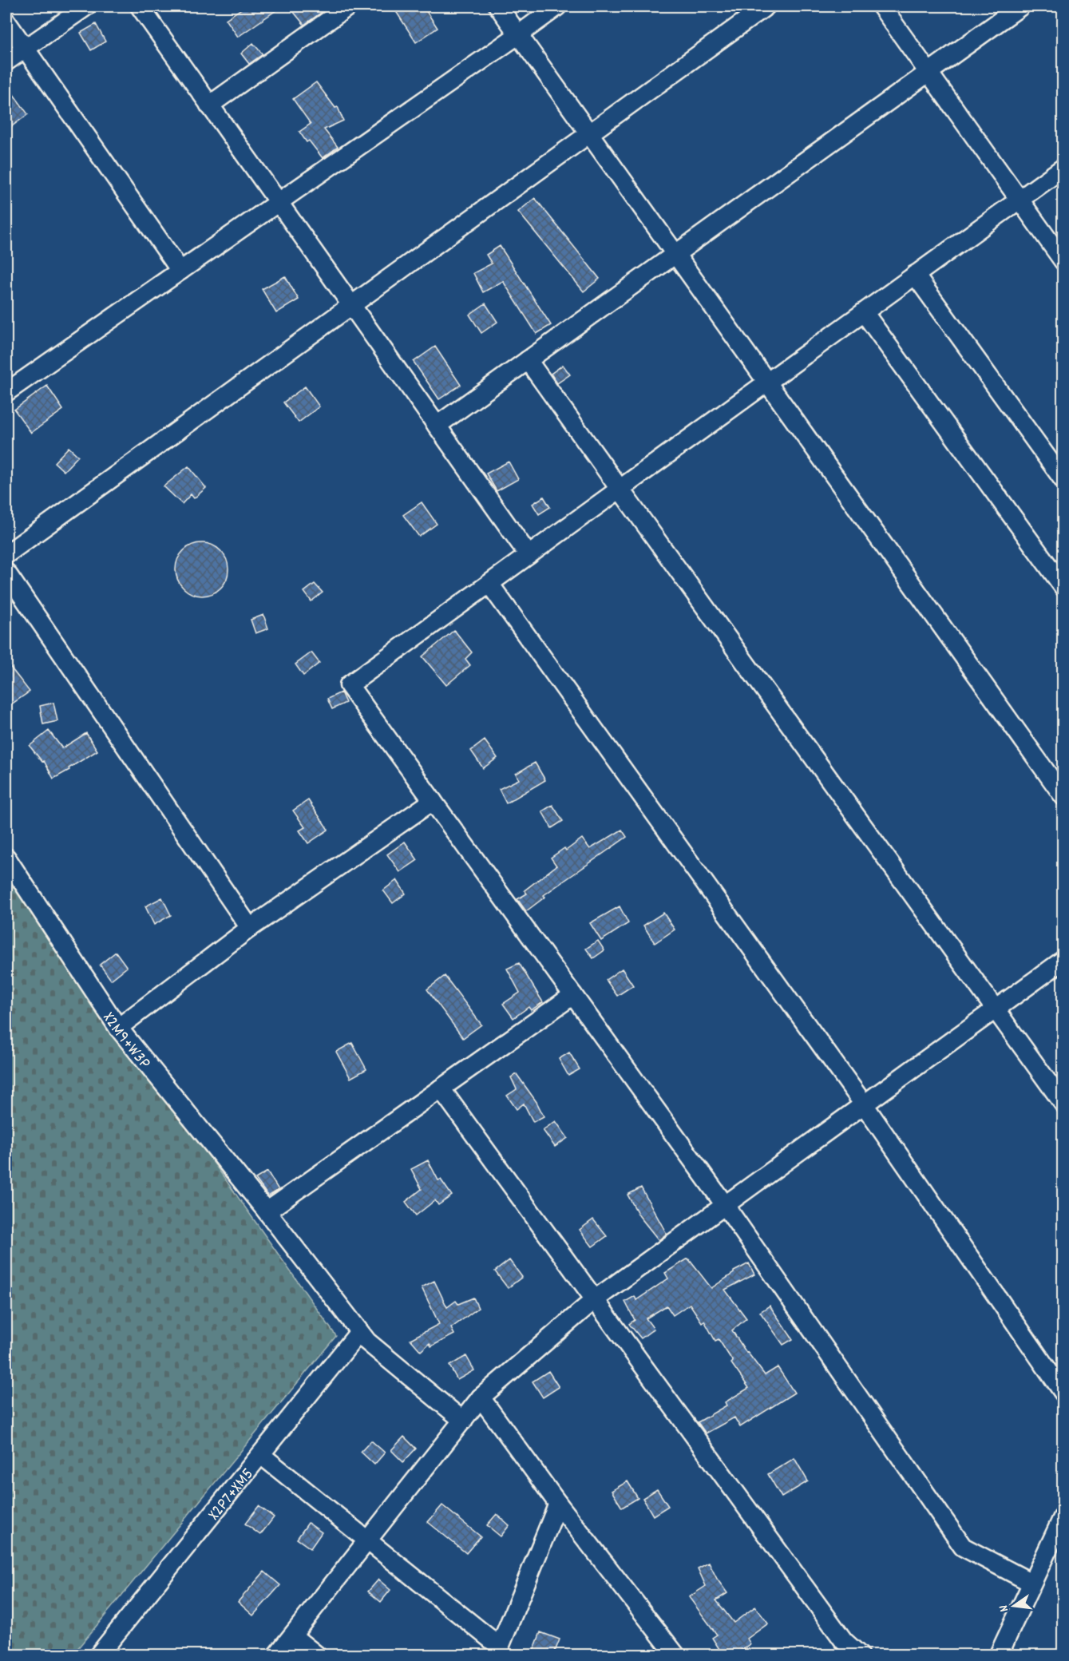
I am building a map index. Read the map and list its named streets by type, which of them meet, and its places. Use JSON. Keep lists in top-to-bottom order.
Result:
{
  "streets": {
    "street": ["X2M9+W3P", "X2P7+XM5"]
  },
  "crossings": [
    ["X2M9+W3P", "X2P7+XM5"]
  ],
  "north": "left"
}
